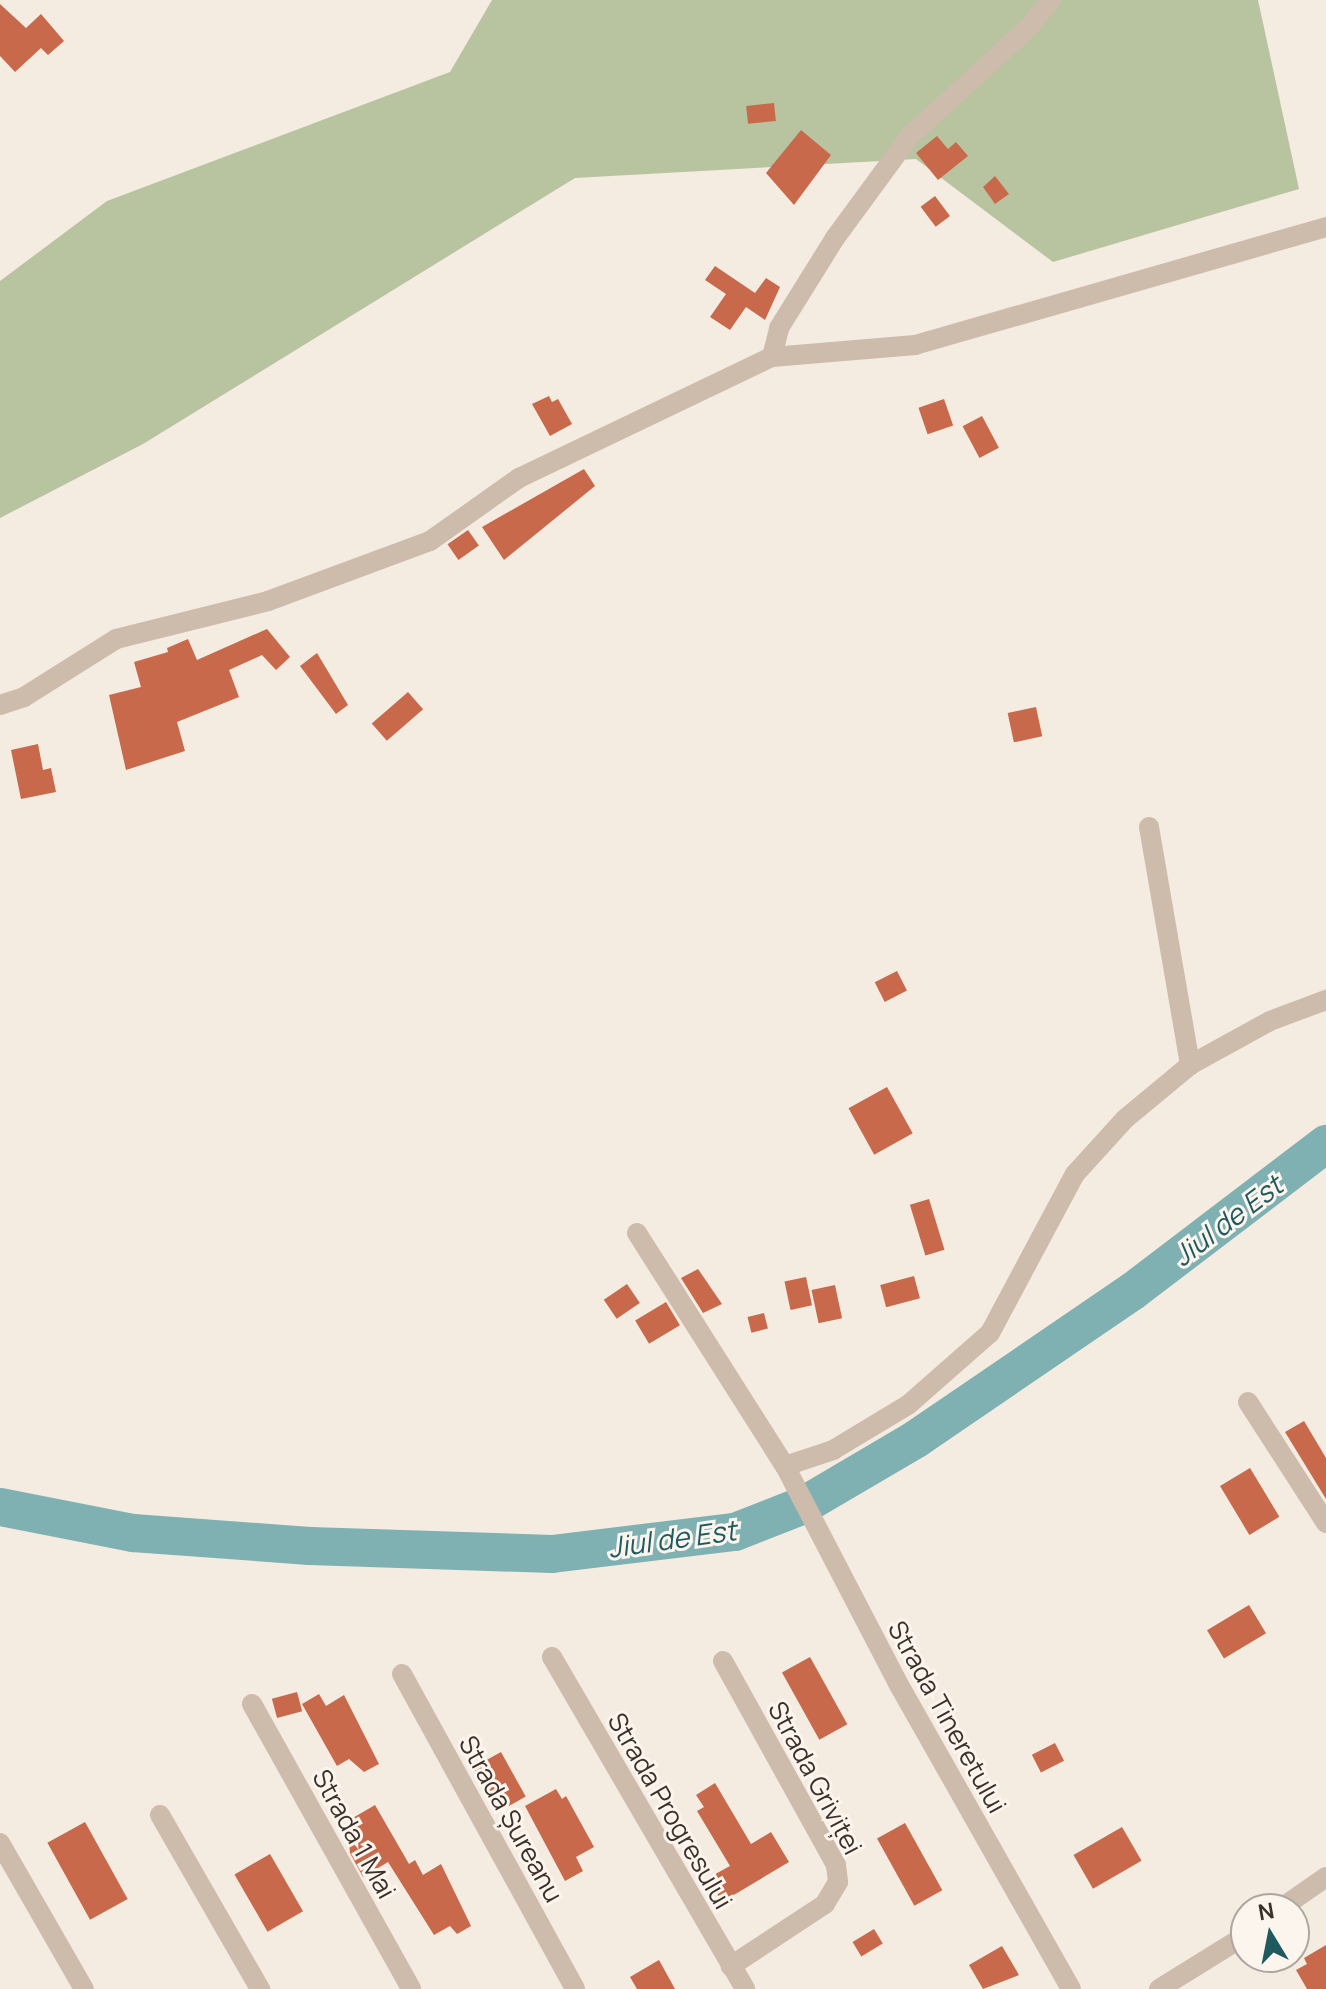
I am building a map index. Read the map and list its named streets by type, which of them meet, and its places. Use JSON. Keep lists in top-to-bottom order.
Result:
{
  "streets": {
    "street": [
      "Strada Tineretului",
      "Strada Griviței",
      "Strada Progresului",
      "Strada Șureanu",
      "Strada 1 Mai"
    ]
  },
  "crossings": [
    ["Strada Griviței", "Strada Progresului"]
  ],
  "water": ["Jiul de Est"],
  "north": "top"
}
